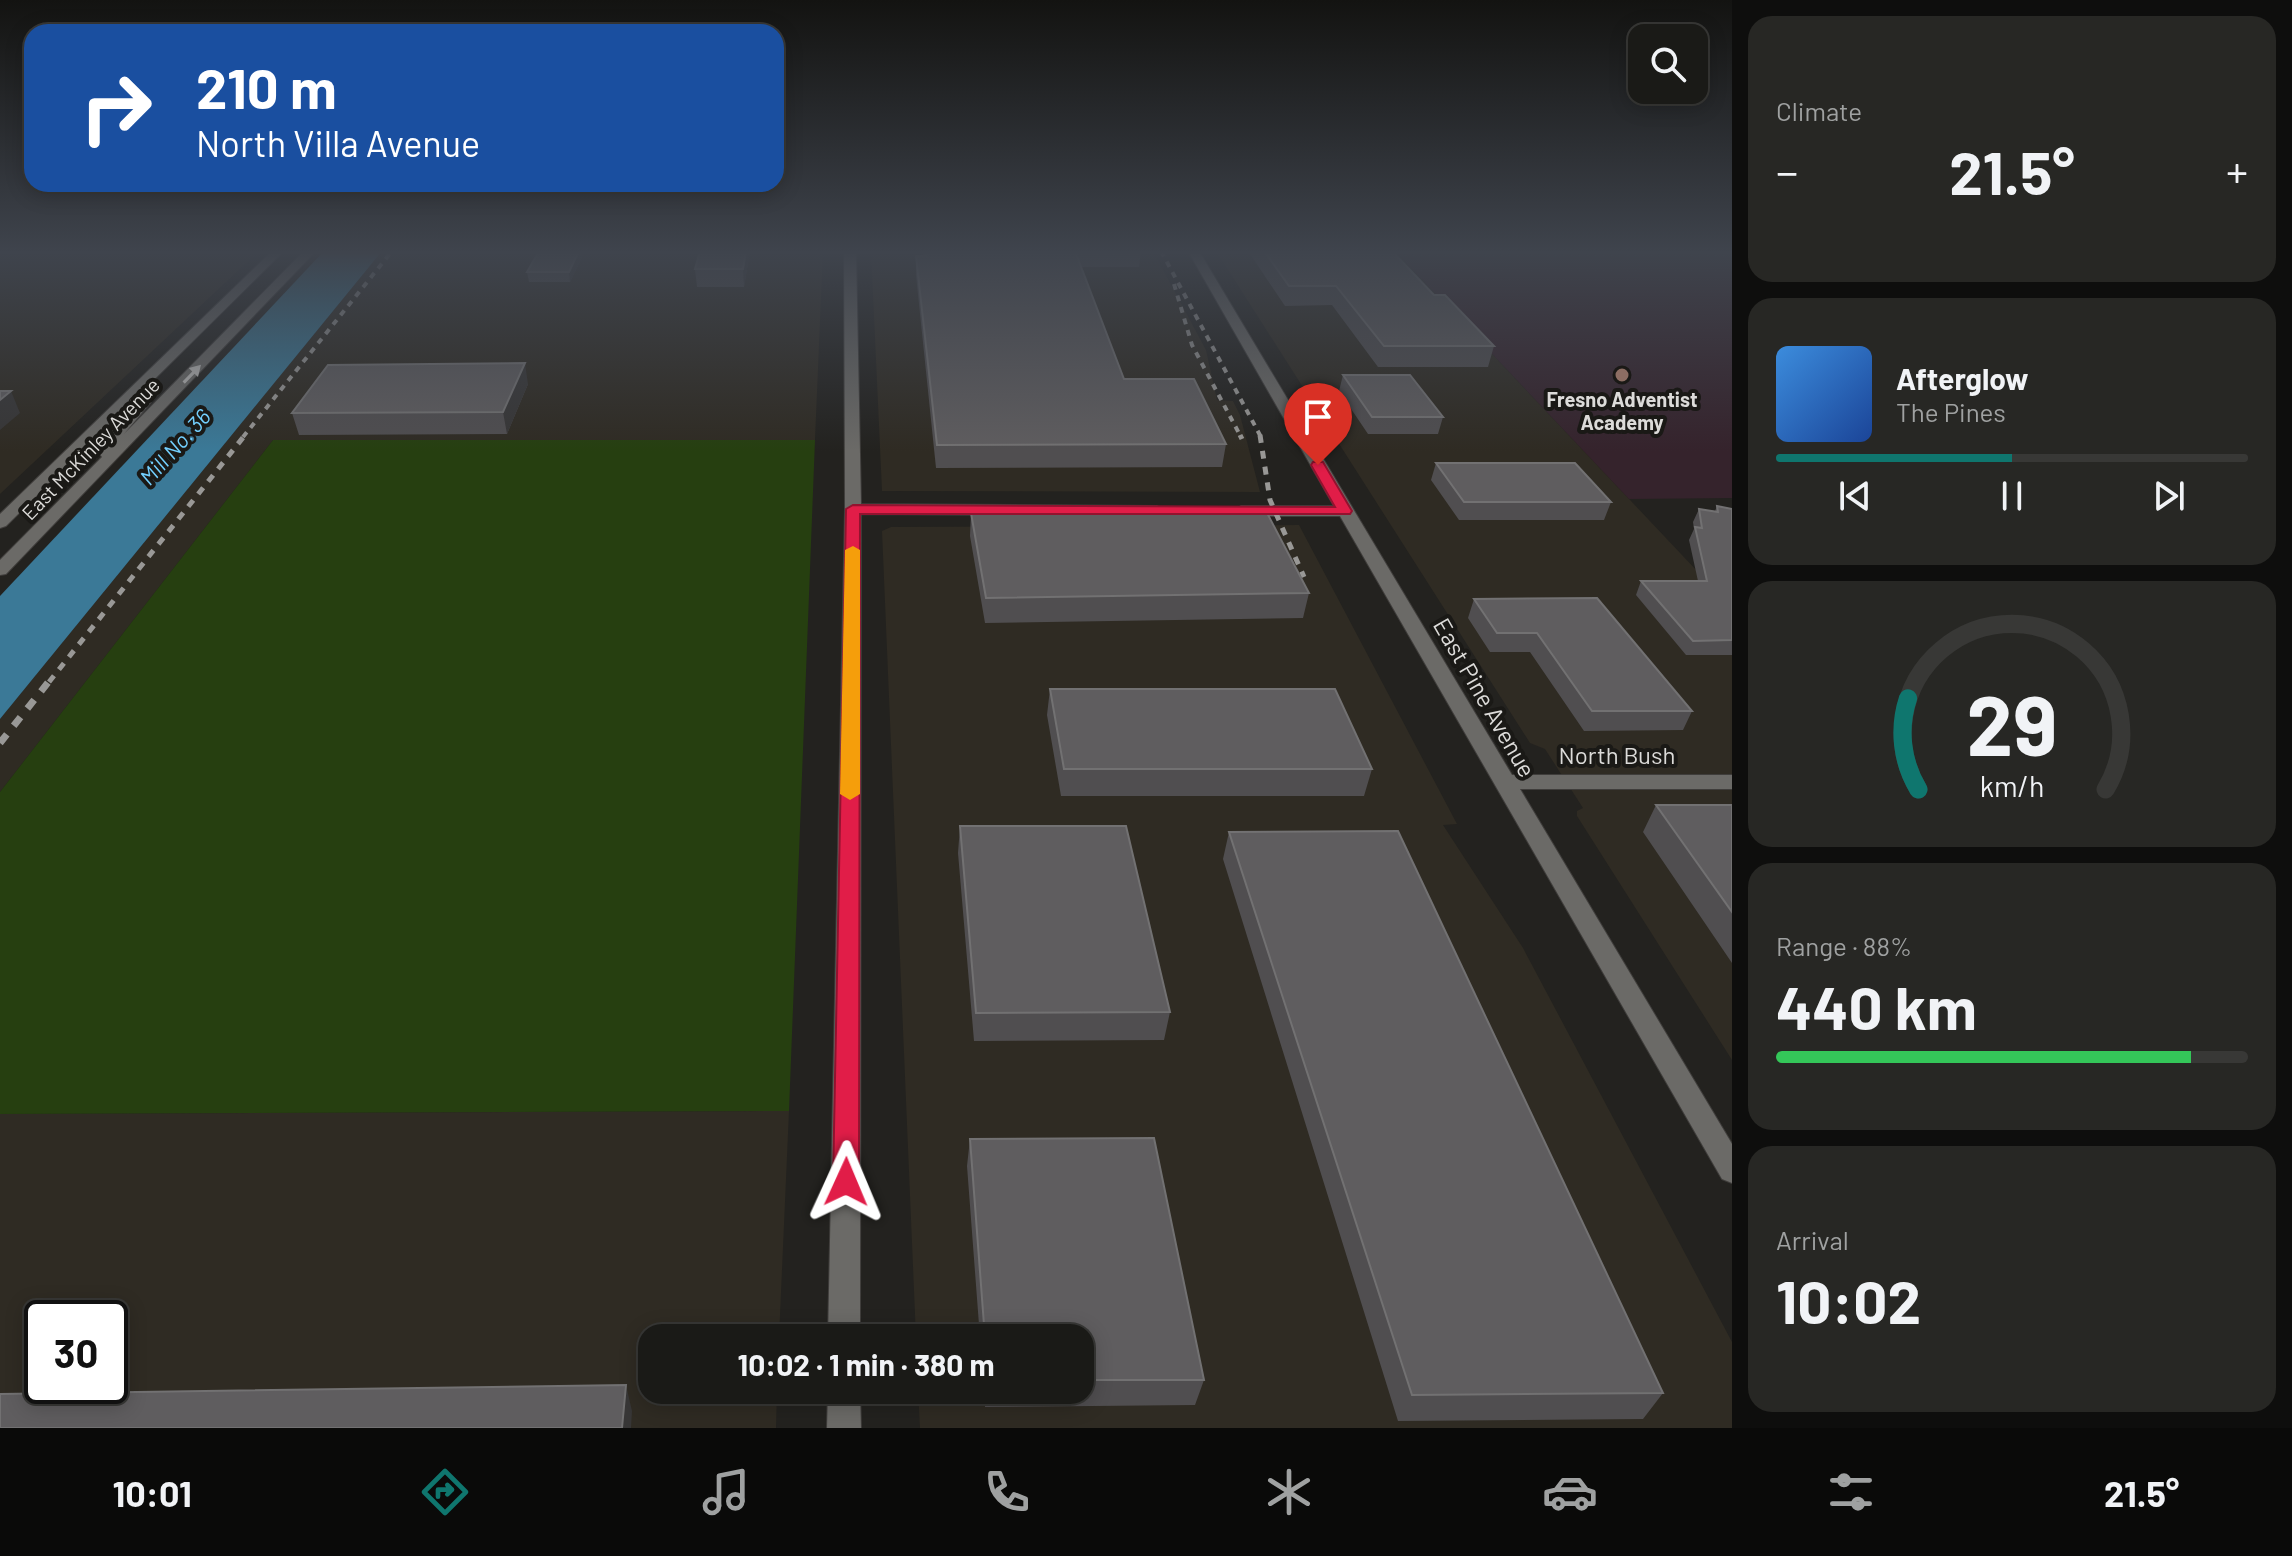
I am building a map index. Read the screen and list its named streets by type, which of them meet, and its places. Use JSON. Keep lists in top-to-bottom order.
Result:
{
  "streets": {
    "street": ["East McKinley Avenue", "East Pine Avenue", "North Bush"]
  },
  "crossings": [
    ["East Pine Avenue", "North Bush"]
  ],
  "water": ["Mill No. 36"],
  "places": ["Fresno Adventist Academy"],
  "page": {
    "tile": [
      "Climate",
      ["Range · 88%", "440 km"],
      ["Arrival", "10:02"]
    ],
    "turn": ["210 m", "North Villa Avenue"],
    "heat": ["−", "21.5°", "+"],
    "song": ["Afterglow", "The Pines"],
    "limit": "30",
    "trip": "10:02 · 1 min · 380 m",
    "tabs": ["10:01", "21.5°"],
    "gauge": ["29", "km/h"]
  }
}
